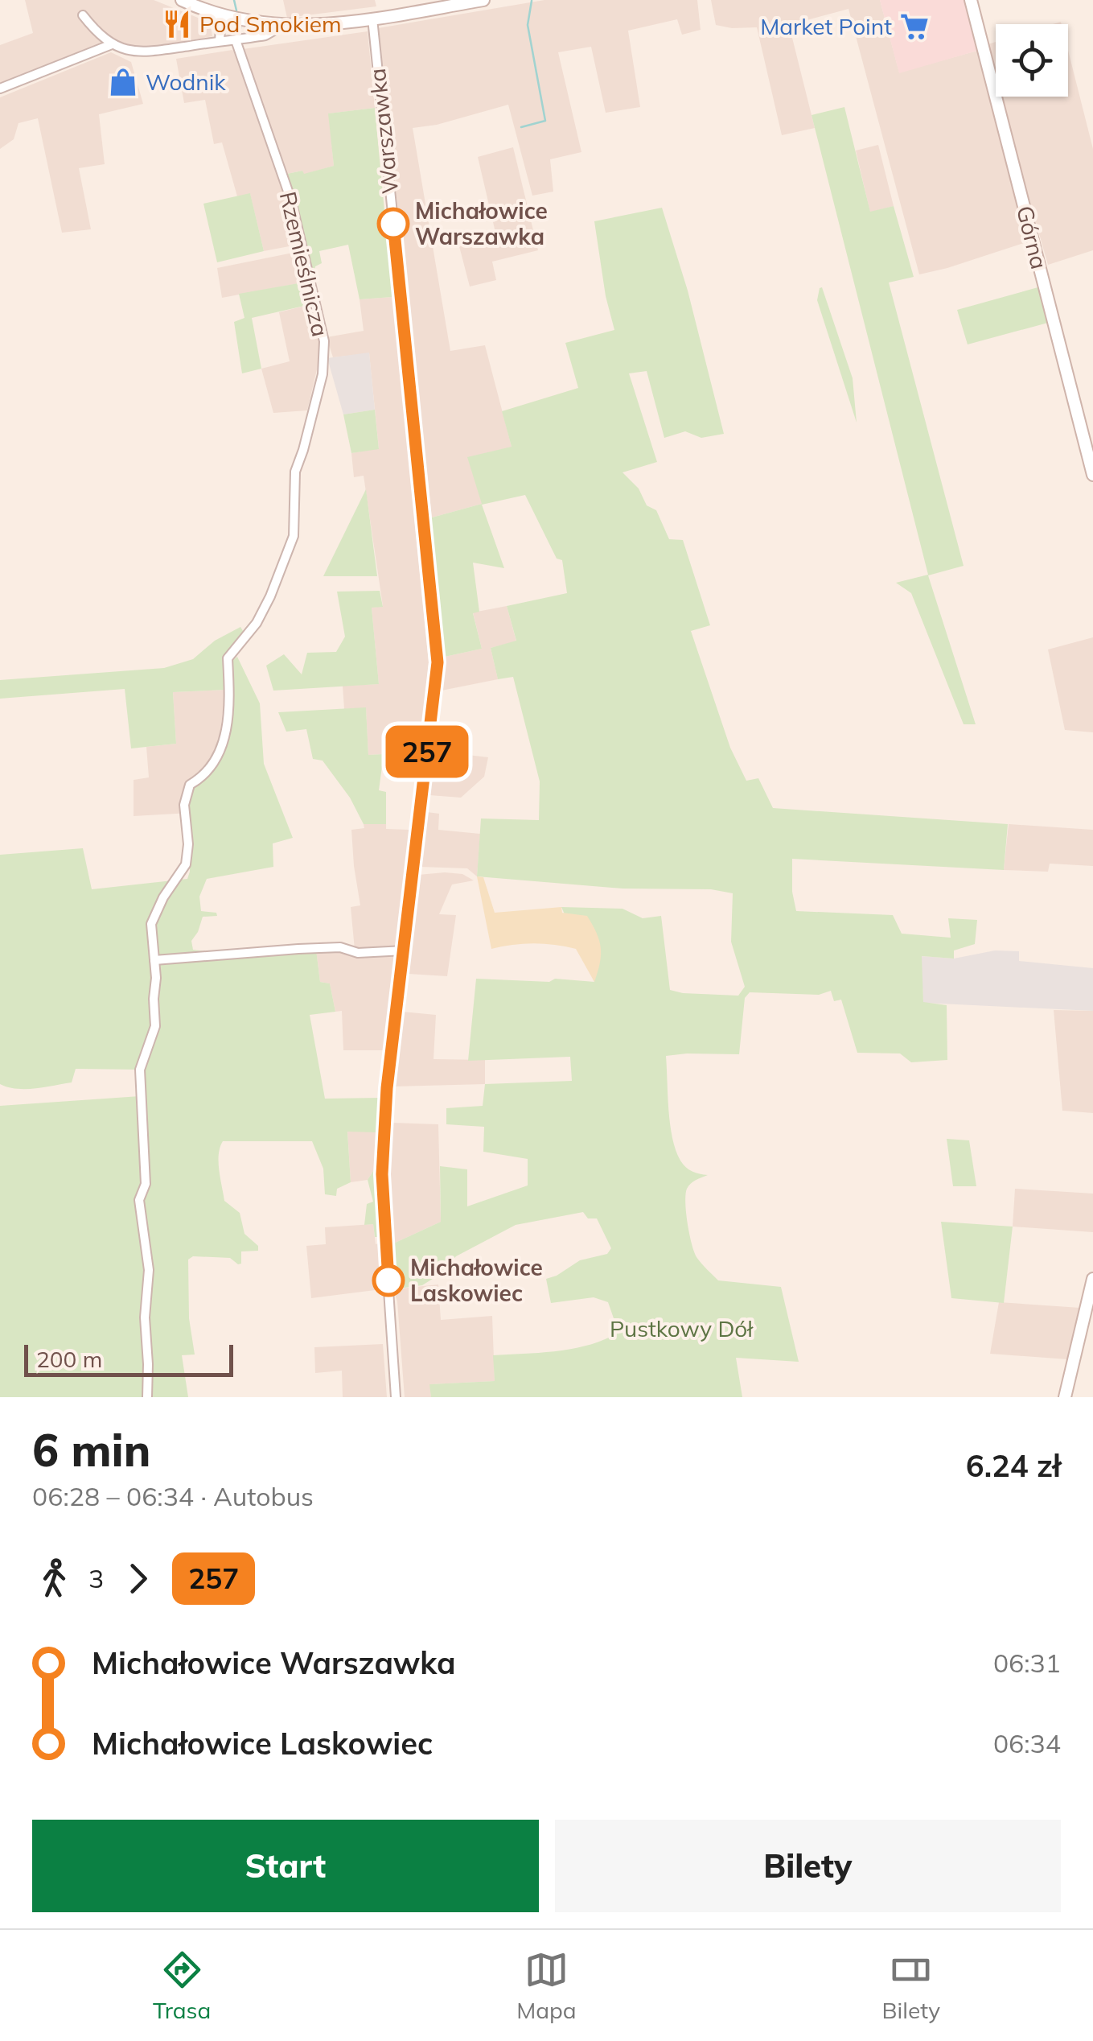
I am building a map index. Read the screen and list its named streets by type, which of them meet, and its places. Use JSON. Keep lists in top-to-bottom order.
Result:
{
  "streets": {
    "street": ["Warszawka", "Górna", "Rzemieślnicza"]
  },
  "parks": ["Pustkowy Dół"],
  "places": {
    "restaurant": ["Pod Smokiem"],
    "supermarket": ["Market Point"],
    "shop": ["Wodnik"],
    "other": ["Michałowice Warszawka", "Michałowice Laskowiec"]
  },
  "lines": ["bus line 257"],
  "scale_bar": "200 m",
  "page": {
    "on_map": "257",
    "scale": "200 m",
    "heading": ["6 min", "06:28 – 06:34 · Autobus", "6.24 zł"],
    "legs": ["3", "257"],
    "list": [
      {
        "name": "Michałowice Warszawka",
        "value": "06:31"
      },
      {
        "name": "Michałowice Laskowiec",
        "value": "06:34"
      }
    ],
    "buttons": ["Start", "Bilety"],
    "tabs": ["Trasa", "Mapa", "Bilety"]
  }
}
